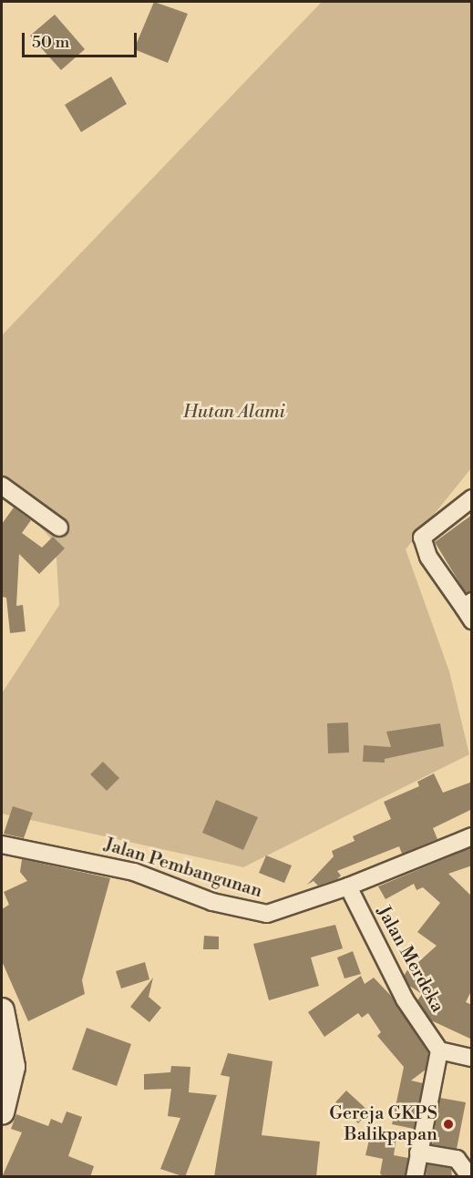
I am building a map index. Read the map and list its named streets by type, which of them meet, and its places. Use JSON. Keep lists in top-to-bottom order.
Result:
{
  "streets": {
    "street": ["Jalan Pembangunan", "Jalan Merdeka"]
  },
  "crossings": [
    ["Jalan Pembangunan", "Jalan Merdeka"]
  ],
  "parks": ["Hutan Alami"],
  "places": ["Gereja GKPS Balikpapan"],
  "scale_bar": "50 m"
}
